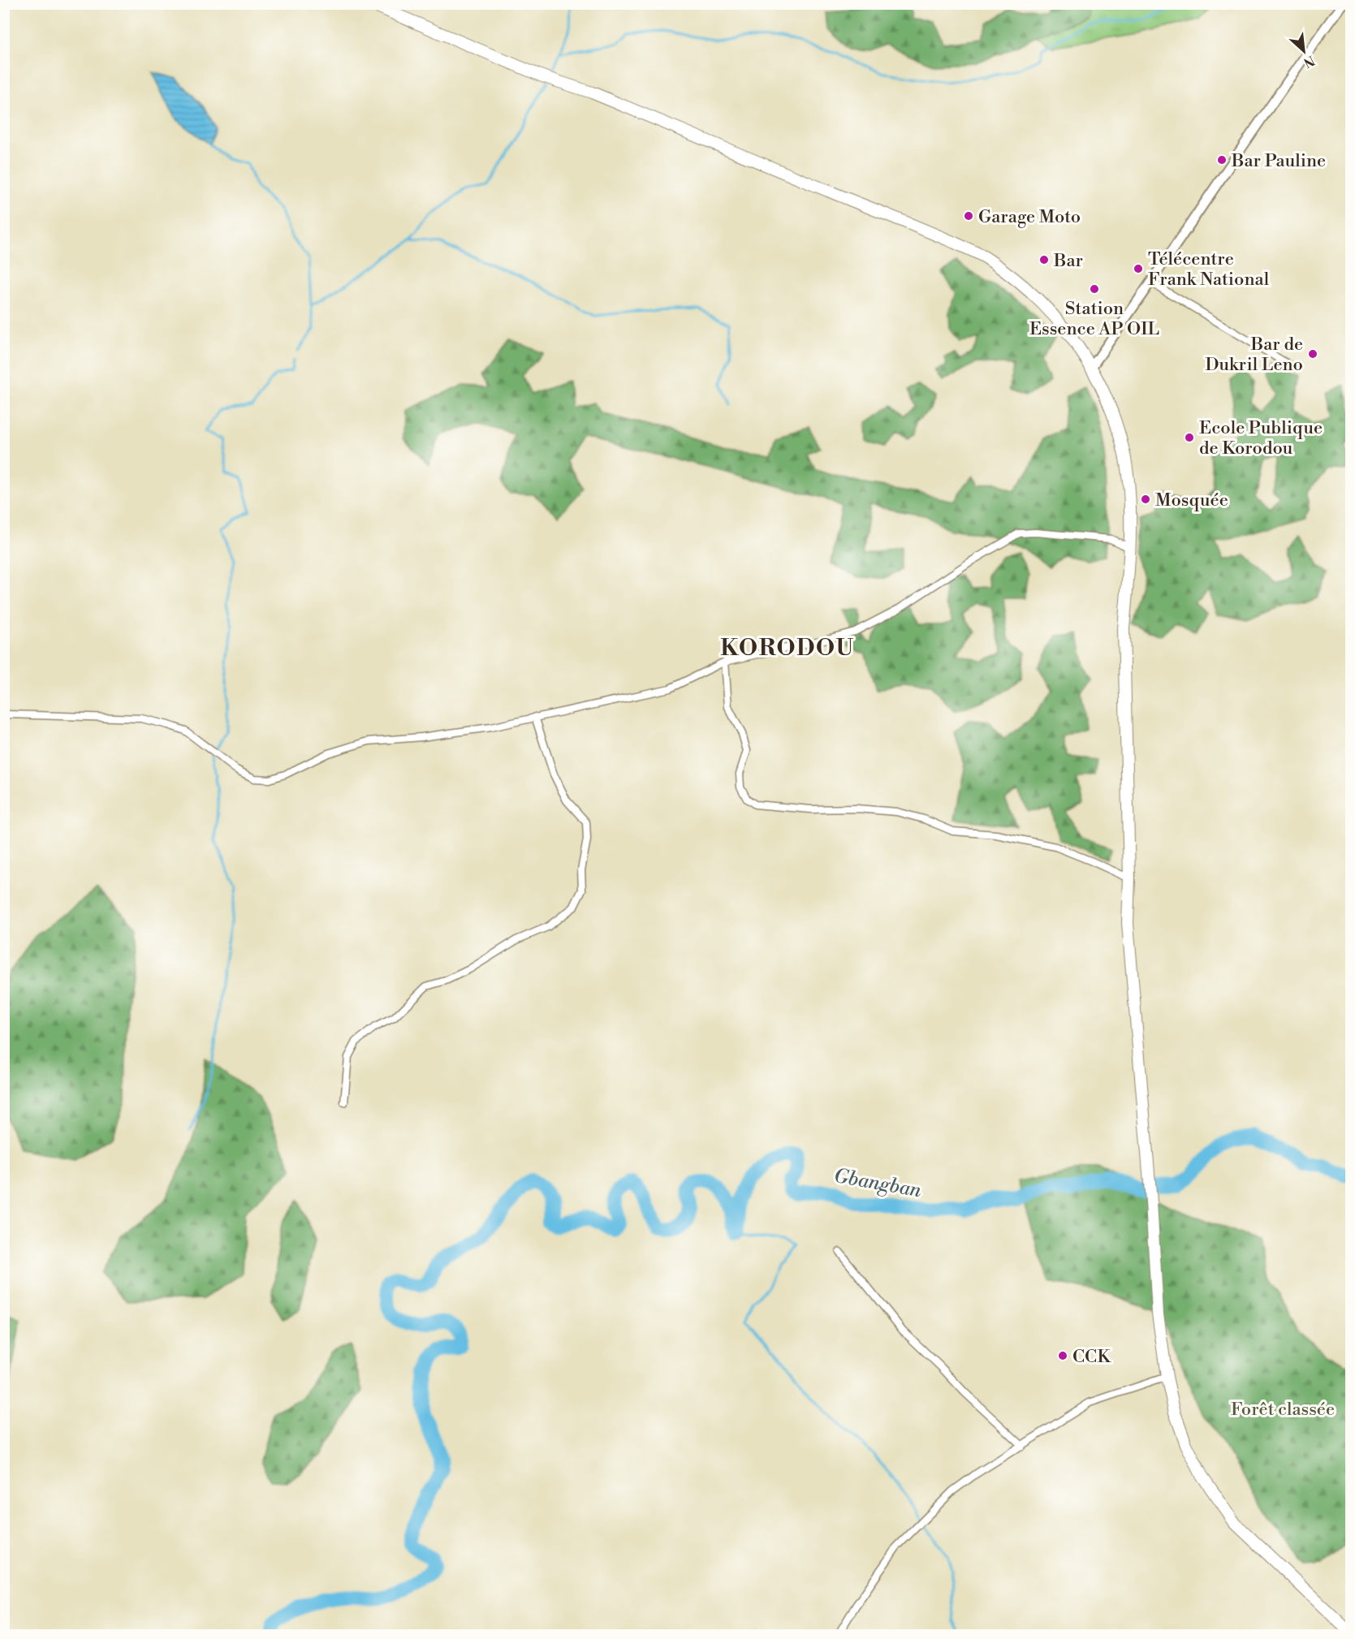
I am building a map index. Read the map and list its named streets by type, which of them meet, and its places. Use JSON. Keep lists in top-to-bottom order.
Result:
{
  "districts": ["KORODOU"],
  "water": ["Gbangban"],
  "parks": ["Forêt classée"],
  "places": [
    "Bar Pauline",
    "Garage Moto",
    "Bar",
    "Télécentre Frank National",
    "Station Essence AP OIL",
    "Bar de Dukril Leno",
    "Ecole Publique de Korodou",
    "Mosquée",
    "CCK"
  ],
  "north": "bottom right"
}
